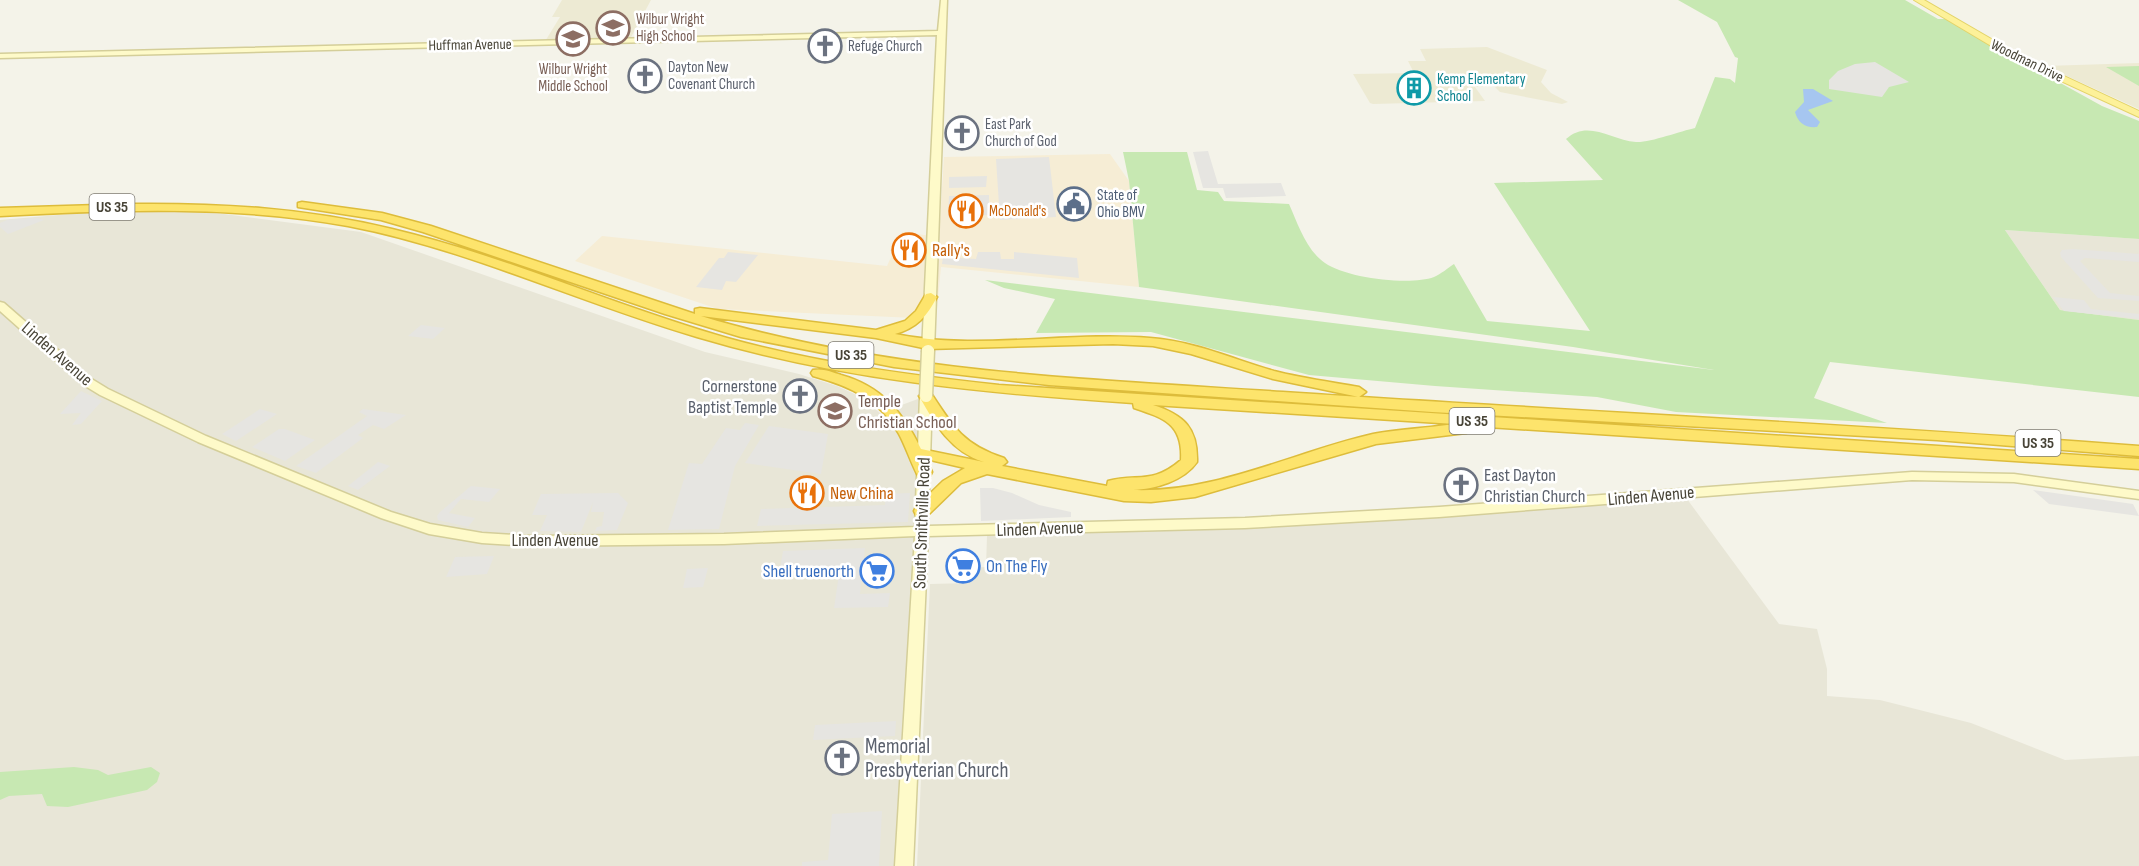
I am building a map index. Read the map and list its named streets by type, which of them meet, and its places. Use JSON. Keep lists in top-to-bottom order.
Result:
{
  "streets": {
    "highway": ["US 35"],
    "main road": [
      "Huffman Avenue",
      "Woodman Drive",
      "Linden Avenue",
      "South Smithville Road"
    ]
  },
  "crossings": [
    ["Huffman Avenue", "South Smithville Road"],
    ["Linden Avenue", "South Smithville Road"]
  ],
  "places": {
    "school or university": ["Wilbur Wright High School", "Wilbur Wright Middle School", "Temple Christian School"],
    "church": [
      "Refuge Church",
      "Dayton New Covenant Church",
      "East Park Church of God",
      "Cornerstone Baptist Temple",
      "East Dayton Christian Church",
      "Memorial Presbyterian Church"
    ],
    "building": ["Kemp Elementary School"],
    "public building": ["State of Ohio BMV"],
    "restaurant": ["McDonald's", "Rally's", "New China"],
    "supermarket": ["On The Fly", "Shell truenorth"]
  }
}
